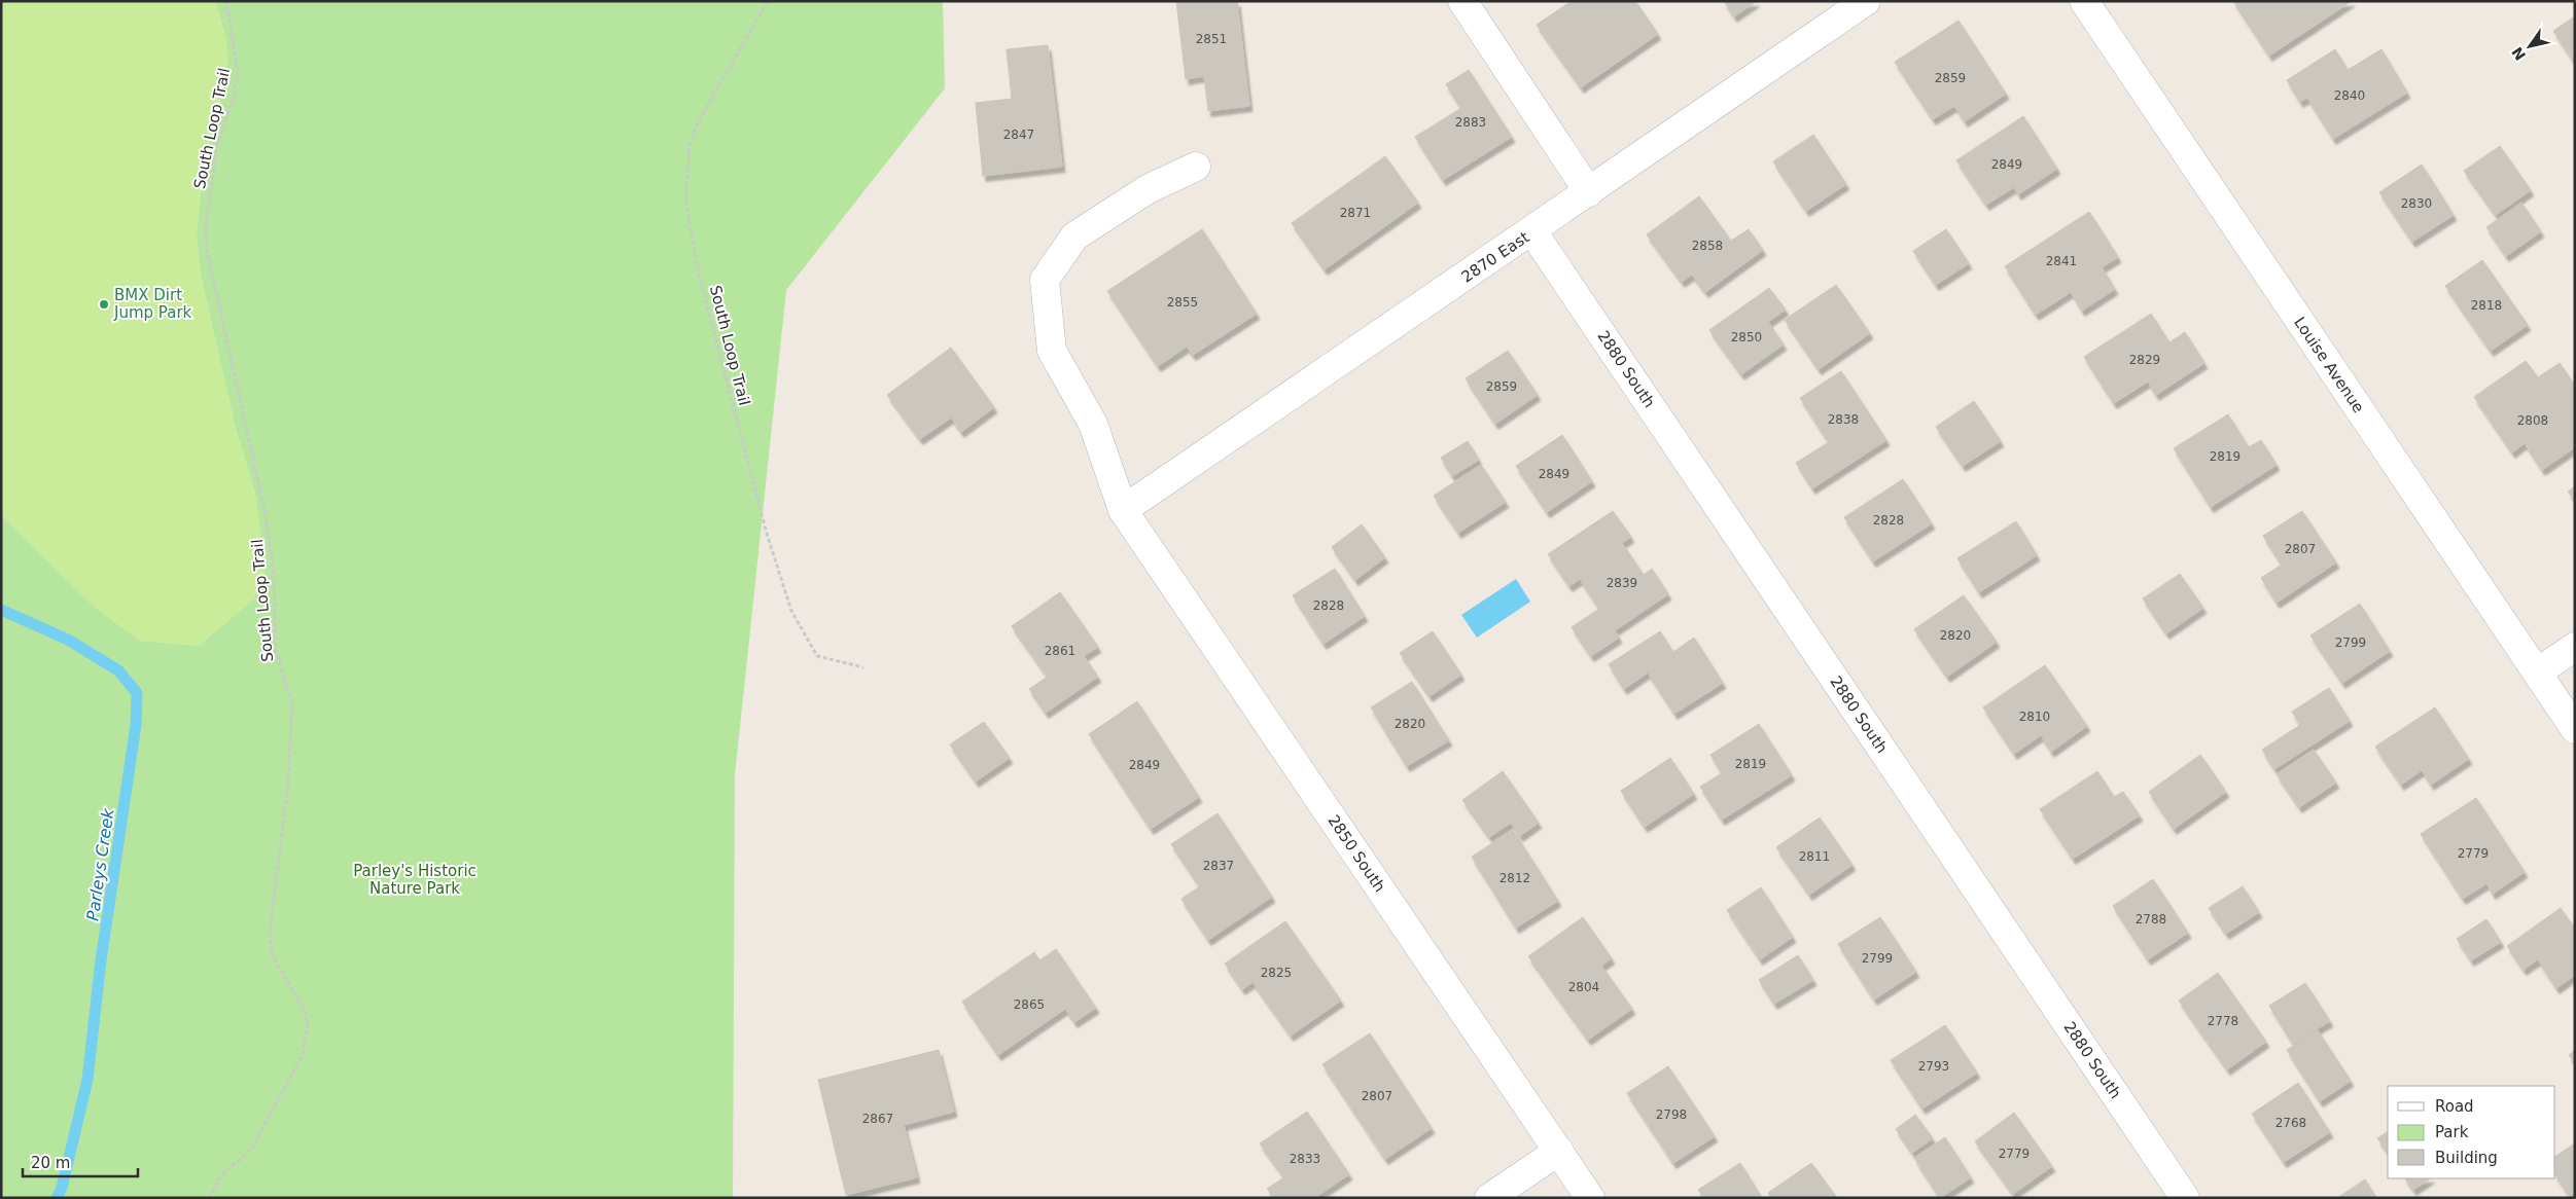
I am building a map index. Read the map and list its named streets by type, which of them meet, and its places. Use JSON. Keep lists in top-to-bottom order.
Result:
{
  "streets": {
    "street": [
      "2870 East",
      "Louise Avenue",
      "2880 South",
      "2850 South"
    ],
    "path": ["South Loop Trail"]
  },
  "crossings": [
    ["2870 East", "2880 South"],
    ["2870 East", "2850 South"]
  ],
  "water": ["Parleys Creek"],
  "parks": ["Parley's Historic Nature Park"],
  "places": ["BMX Dirt Jump Park"],
  "house_numbers": [
    "2851",
    "2859",
    "2840",
    "2883",
    "2847",
    "2849",
    "2830",
    "2871",
    "2858",
    "2841",
    "2855",
    "2818",
    "2850",
    "2829",
    "2859",
    "2838",
    "2808",
    "2819",
    "2849",
    "2828",
    "2807",
    "2839",
    "2828",
    "2820",
    "2799",
    "2861",
    "2810",
    "2820",
    "2819",
    "2849",
    "2779",
    "2811",
    "2837",
    "2812",
    "2788",
    "2799",
    "2825",
    "2804",
    "2865",
    "2778",
    "2793",
    "2807",
    "2798",
    "2867",
    "2768",
    "2779",
    "2833"
  ],
  "legend": ["Road", "Park", "Building"],
  "scale_bar": "20 m",
  "north": "bottom left"
}
